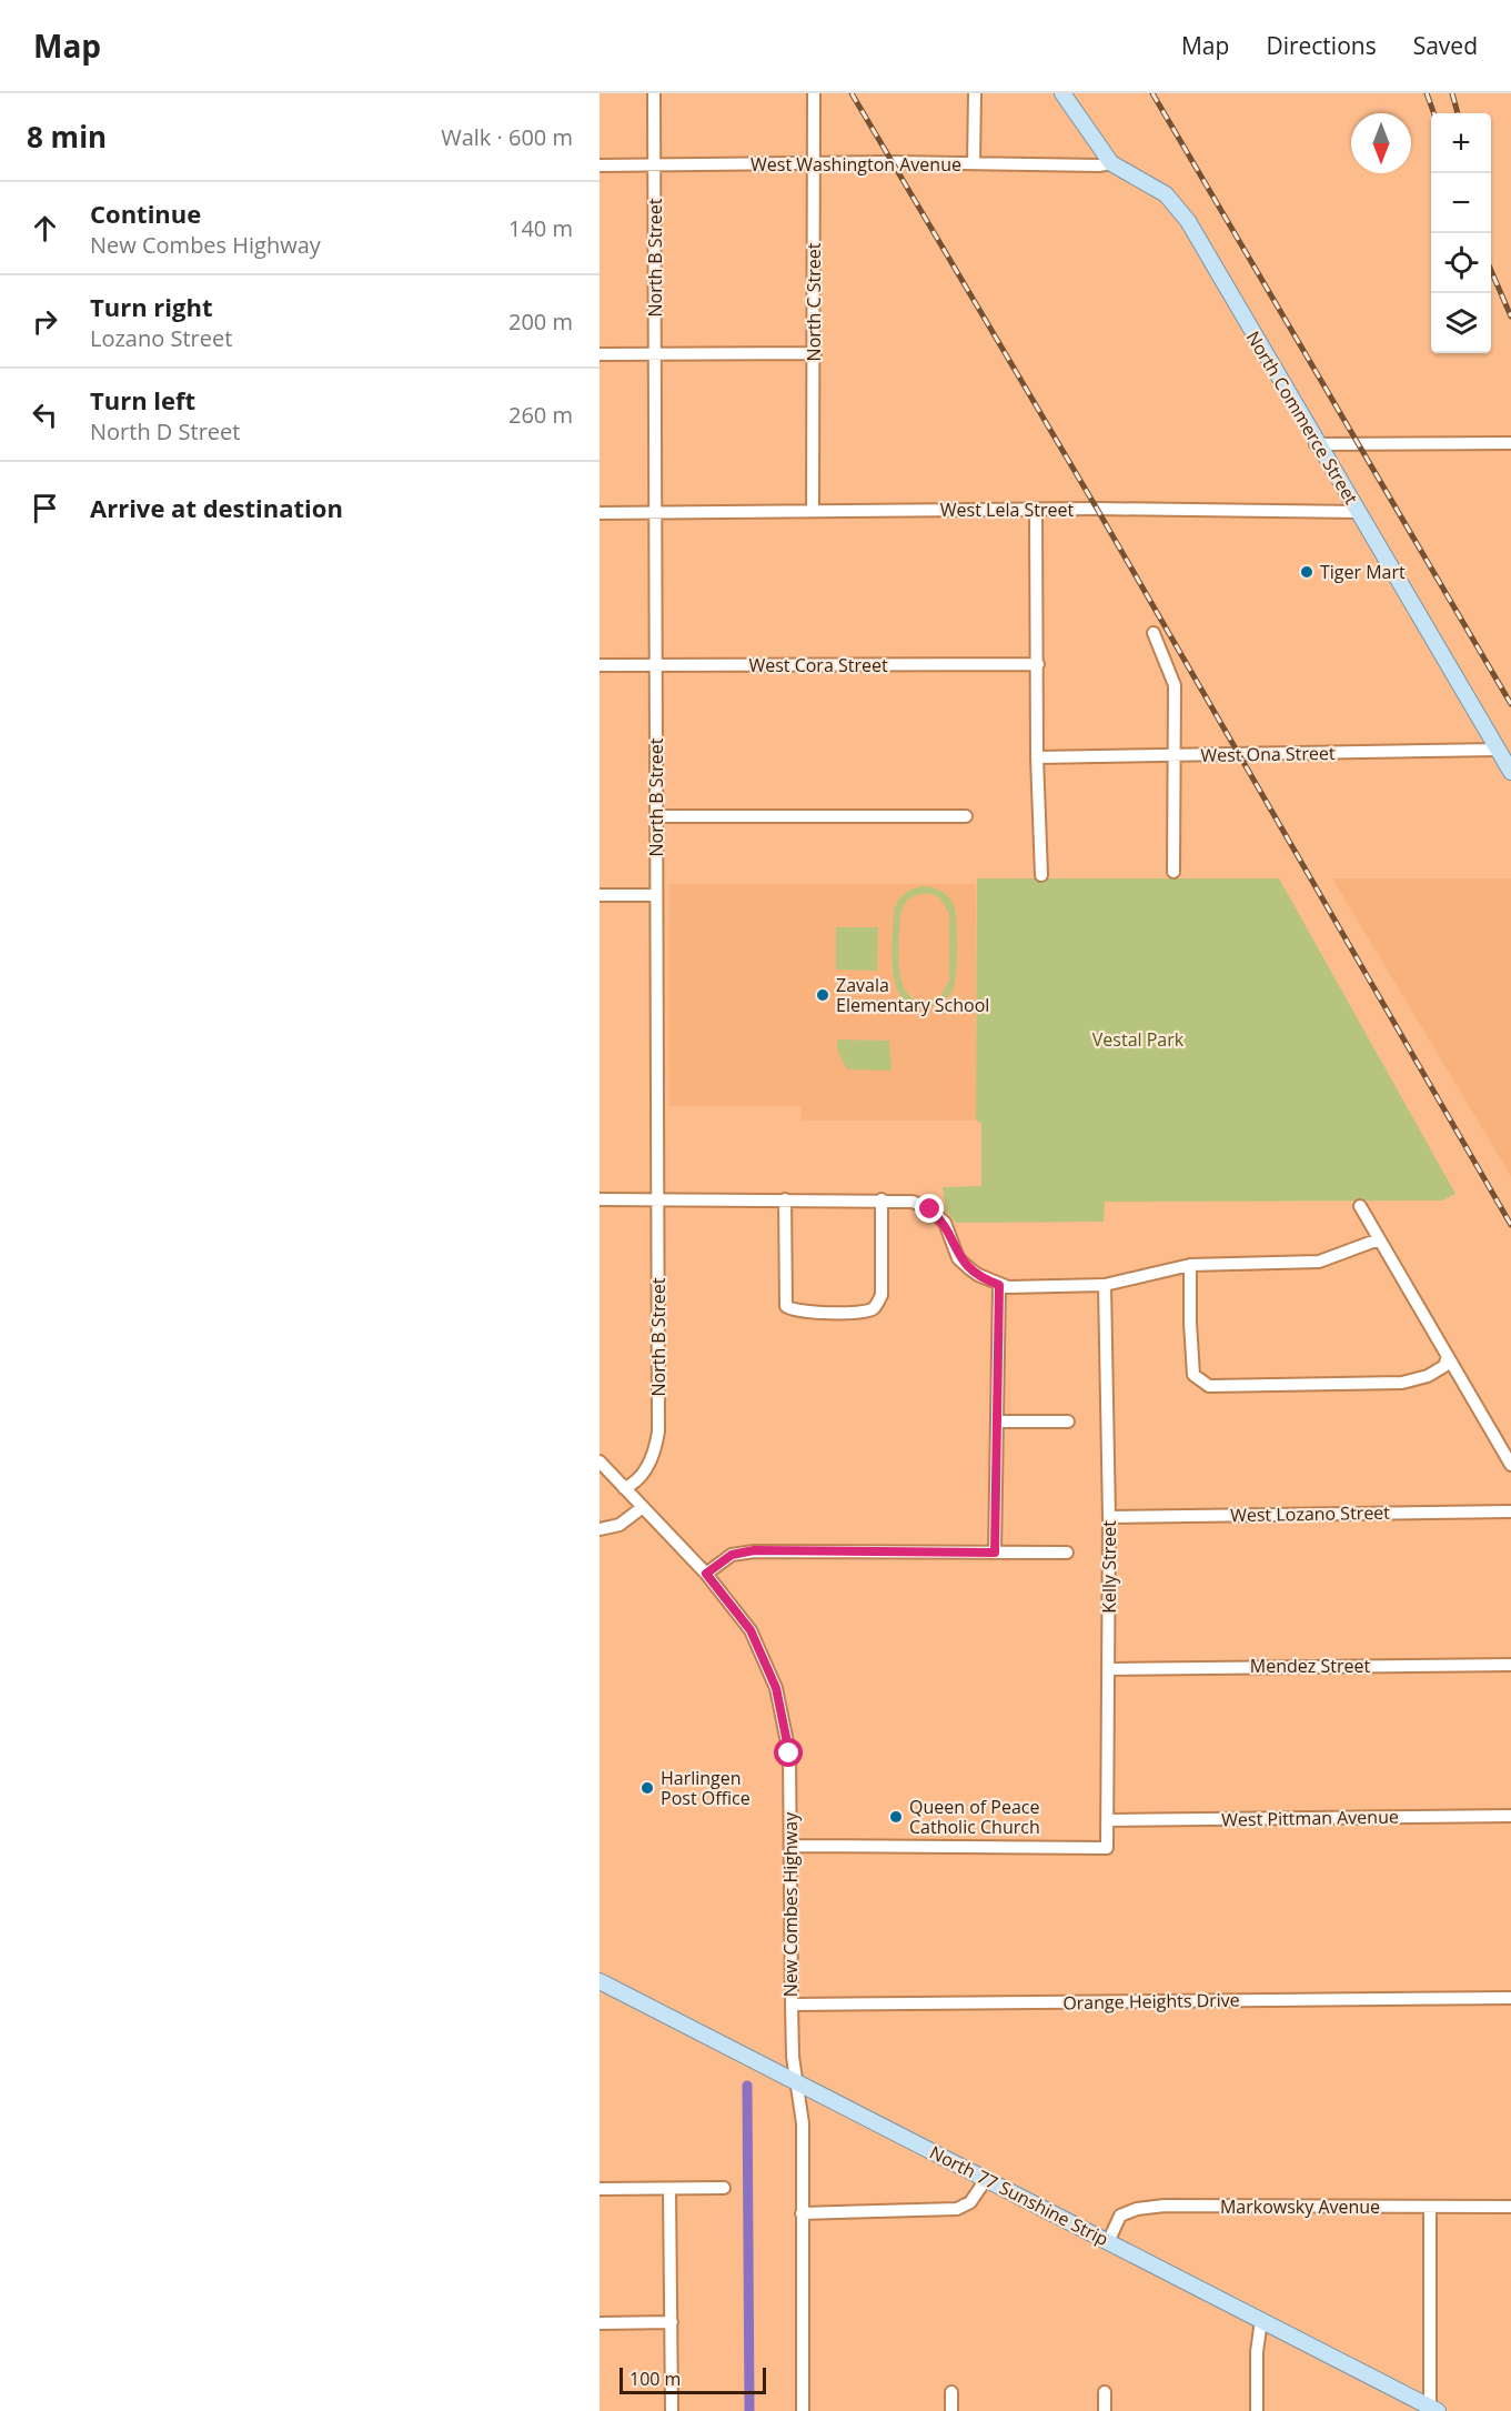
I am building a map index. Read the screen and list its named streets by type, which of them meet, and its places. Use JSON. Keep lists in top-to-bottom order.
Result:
{
  "streets": {
    "main road": ["North Commerce Street", "North 77 Sunshine Strip"],
    "street": [
      "West Washington Avenue",
      "North B Street",
      "North C Street",
      "West Lela Street",
      "West Cora Street",
      "West Ona Street",
      "West Lozano Street",
      "Kelly Street",
      "Mendez Street",
      "West Pittman Avenue",
      "New Combes Highway",
      "Orange Heights Drive",
      "Markowsky Avenue"
    ]
  },
  "crossings": [
    ["West Washington Avenue", "North B Street"],
    ["West Washington Avenue", "North C Street"],
    ["West Washington Avenue", "North Commerce Street"],
    ["North B Street", "West Lela Street"],
    ["North B Street", "West Cora Street"],
    ["North B Street", "New Combes Highway"],
    ["North C Street", "West Lela Street"],
    ["North Commerce Street", "West Lela Street"],
    ["North Commerce Street", "West Ona Street"],
    ["West Lozano Street", "Kelly Street"],
    ["Kelly Street", "Mendez Street"],
    ["Kelly Street", "West Pittman Avenue"],
    ["Kelly Street", "New Combes Highway"],
    ["New Combes Highway", "Orange Heights Drive"],
    ["New Combes Highway", "North 77 Sunshine Strip"],
    ["North 77 Sunshine Strip", "Markowsky Avenue"]
  ],
  "parks": ["Vestal Park"],
  "places": [
    "Tiger Mart",
    "Zavala Elementary School",
    "Harlingen Post Office",
    "Queen of Peace Catholic Church"
  ],
  "scale_bar": "100 m",
  "north": "bottom",
  "page": {
    "header": "Map",
    "nav": ["Map", "Directions", "Saved"],
    "heading": ["8 min", "Walk · 600 m"],
    "map_buttons": ["+", "−"],
    "list": [
      ["Continue", "New Combes Highway", "140 m"],
      ["Turn right", "Lozano Street", "200 m"],
      ["Turn left", "North D Street", "260 m"],
      "Arrive at destination"
    ],
    "scale": "100 m"
  }
}
